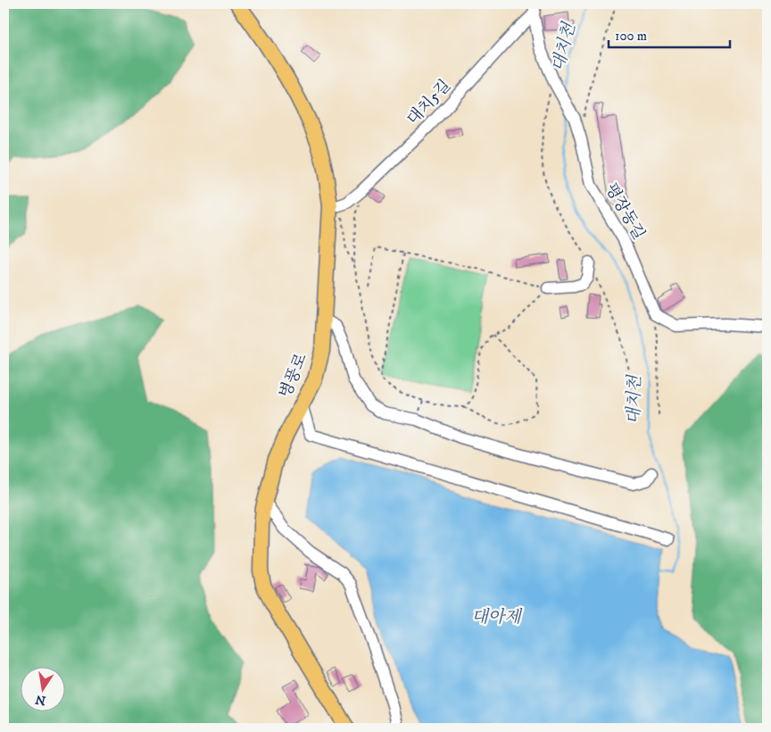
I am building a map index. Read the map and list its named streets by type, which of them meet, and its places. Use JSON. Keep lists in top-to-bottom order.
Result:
{
  "streets": {
    "main road": ["병풍로"],
    "street": ["대치5길", "평장동길"]
  },
  "crossings": [
    ["대치5길", "평장동길"],
    ["대치5길", "병풍로"]
  ],
  "water": ["대치천", "대아제"],
  "scale_bar": "100 m",
  "north": "bottom"
}
